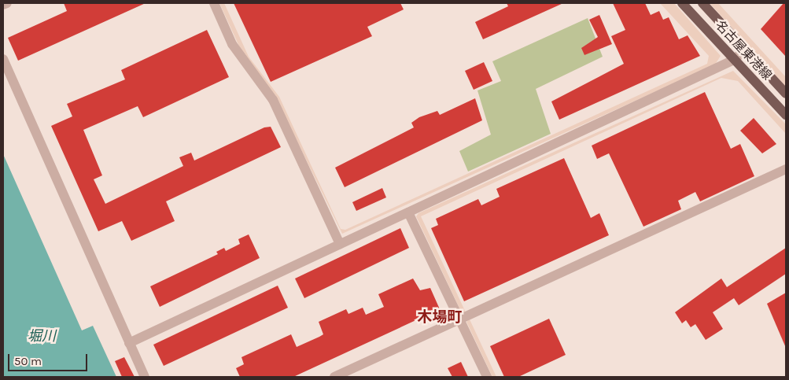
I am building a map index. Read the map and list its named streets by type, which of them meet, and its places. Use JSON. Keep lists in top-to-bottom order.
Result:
{
  "streets": {
    "main road": ["名古屋東港線"]
  },
  "districts": ["木場町"],
  "water": ["堀川"],
  "scale_bar": "50 m"
}
